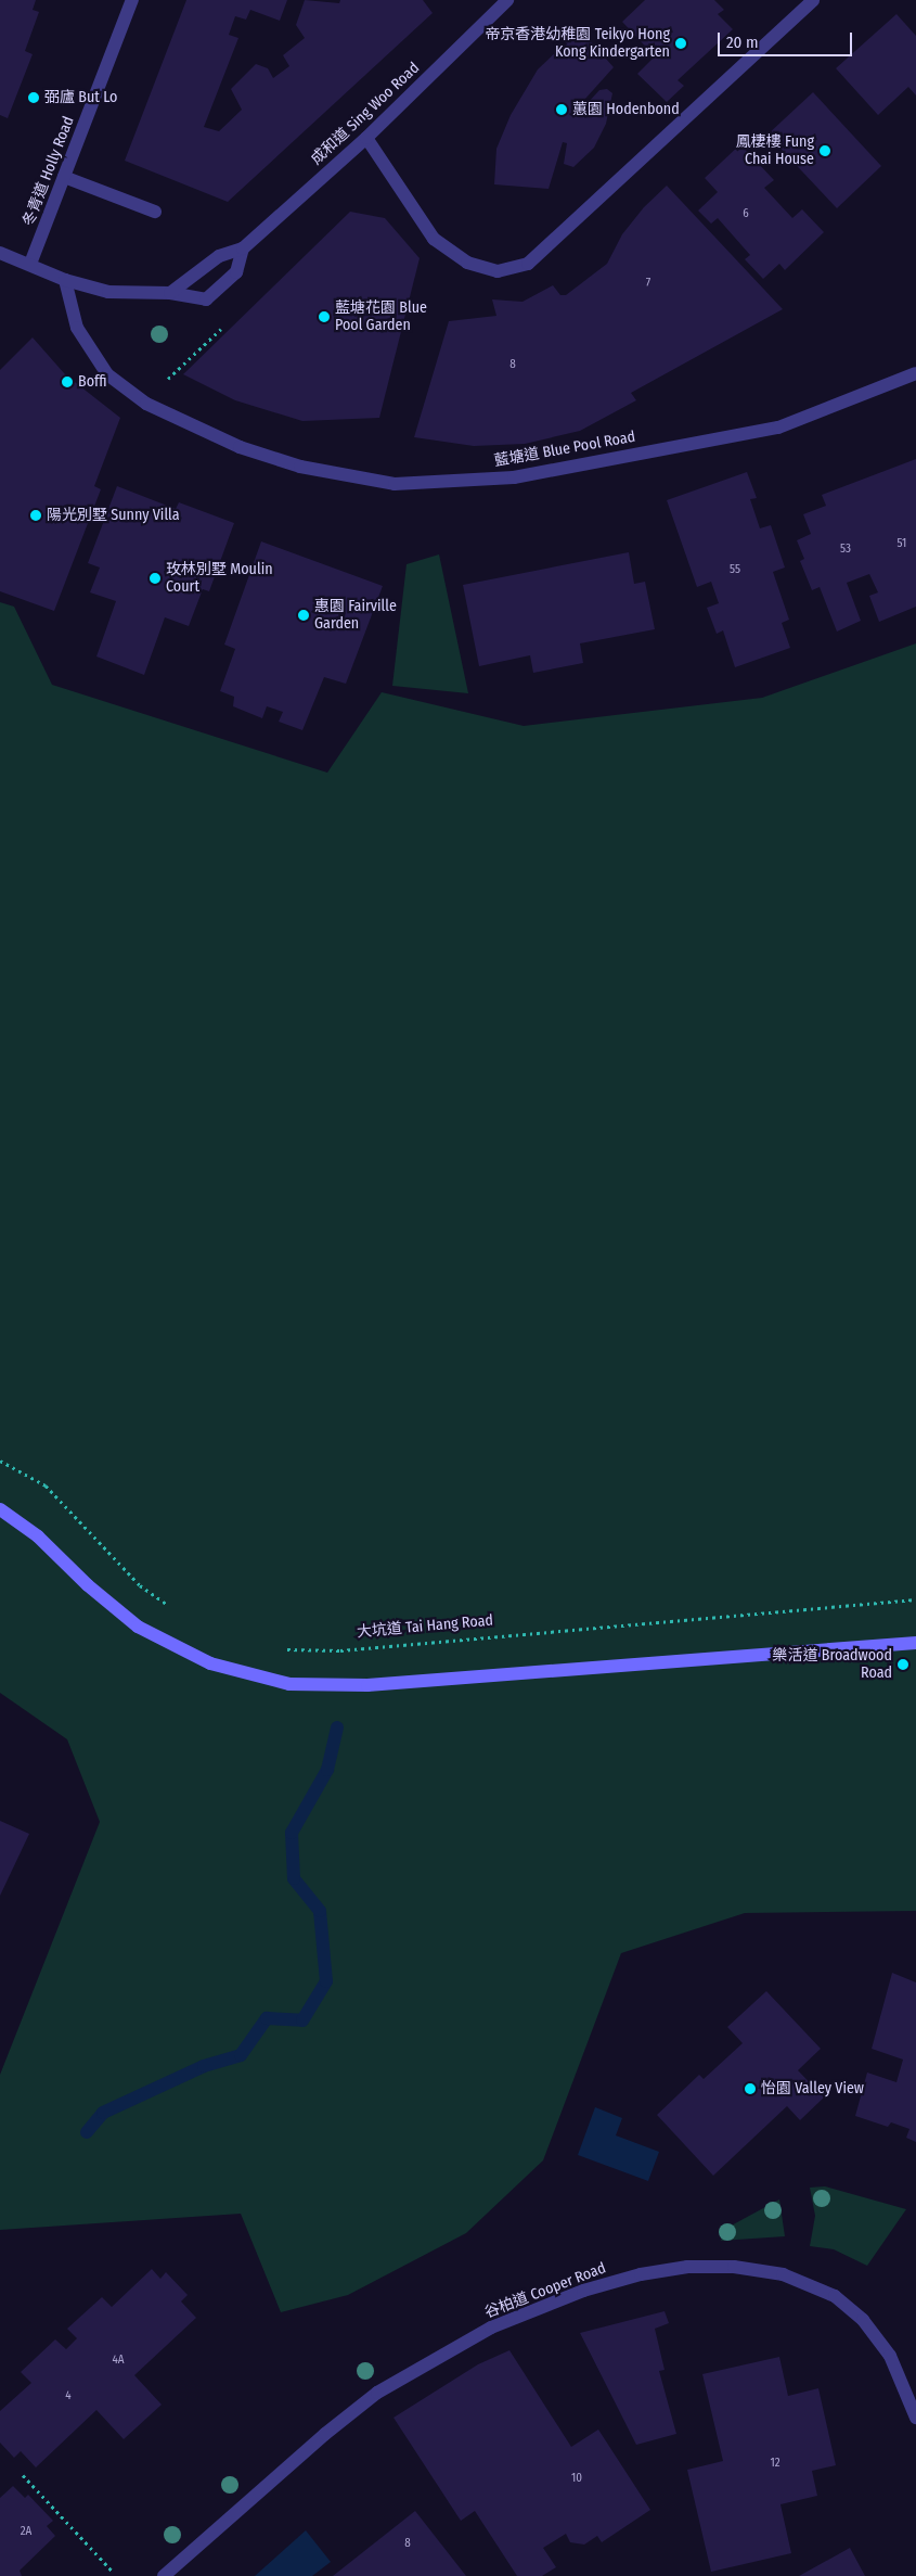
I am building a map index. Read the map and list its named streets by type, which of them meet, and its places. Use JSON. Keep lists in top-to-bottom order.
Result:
{
  "streets": {
    "street": [
      "成和道 Sing Woo Road",
      "冬青道 Holly Road",
      "藍塘道 Blue Pool Road",
      "谷柏道 Cooper Road"
    ],
    "path": ["大坑道 Tai Hang Road"]
  },
  "places": [
    "帝京香港幼稚園 Teikyo Hong Kong Kindergarten",
    "弼廬 But Lo",
    "蕙園 Hodenbond",
    "鳳棲樓 Fung Chai House",
    "藍塘花園 Blue Pool Garden",
    "Boffi",
    "陽光別墅 Sunny Villa",
    "玫林別墅 Moulin Court",
    "惠園 Fairville Garden",
    "樂活道 Broadwood Road",
    "怡園 Valley View"
  ],
  "house_numbers": [
    "6",
    "7",
    "8",
    "51",
    "53",
    "55",
    "4A",
    "4",
    "12",
    "10",
    "2A",
    "8"
  ],
  "scale_bar": "20 m"
}
